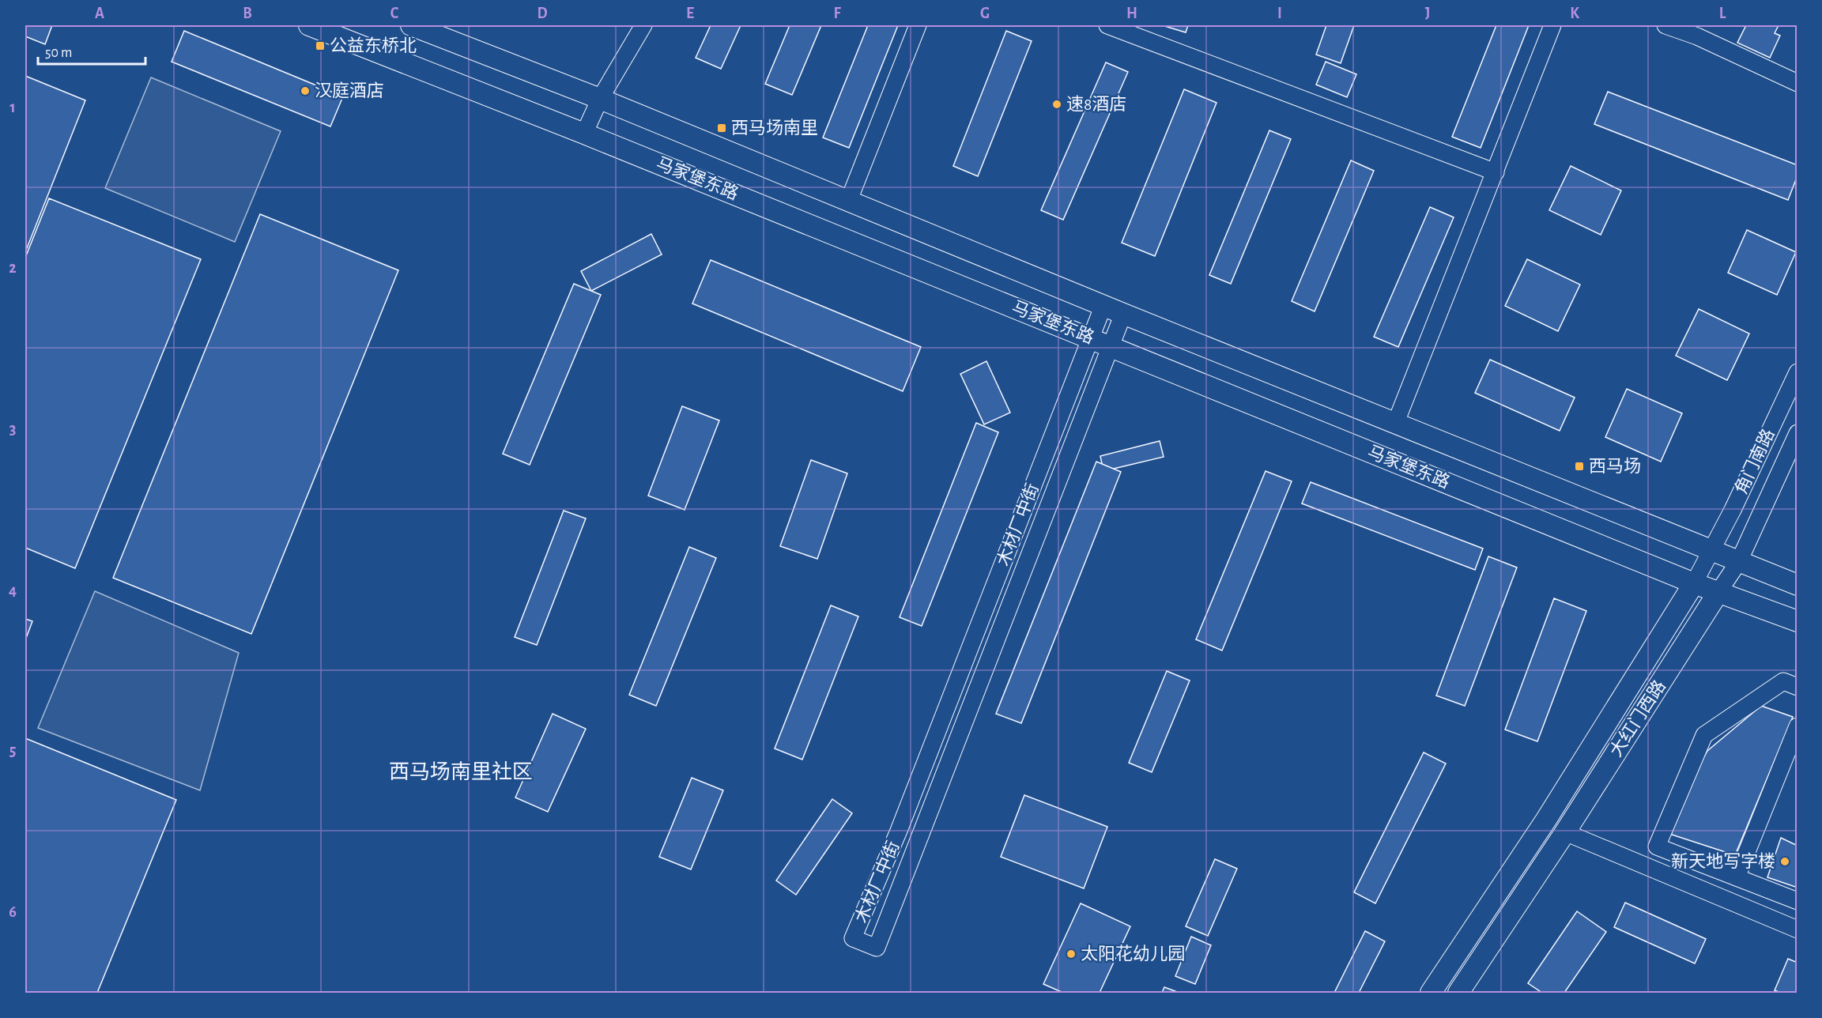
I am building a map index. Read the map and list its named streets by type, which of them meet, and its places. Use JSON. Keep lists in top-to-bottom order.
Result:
{
  "streets": {
    "main road": ["马家堡东路", "大红门西路"],
    "street": ["角门南路", "木材厂中街"]
  },
  "crossings": [
    ["马家堡东路", "角门南路"],
    ["马家堡东路", "木材厂中街"],
    ["马家堡东路", "大红门西路"],
    ["角门南路", "大红门西路"]
  ],
  "districts": ["西马场南里社区"],
  "places": {
    "transit": ["公益东桥北", "西马场南里", "西马场"],
    "other": [
      "汉庭酒店",
      "速8酒店",
      "新天地写字楼",
      "太阳花幼儿园"
    ]
  },
  "scale_bar": "50 m",
  "grid": {
    "columns": [
      "A",
      "B",
      "C",
      "D",
      "E",
      "F",
      "G",
      "H",
      "I",
      "J",
      "K",
      "L"
    ],
    "rows": [
      "1",
      "2",
      "3",
      "4",
      "5",
      "6"
    ]
  }
}
